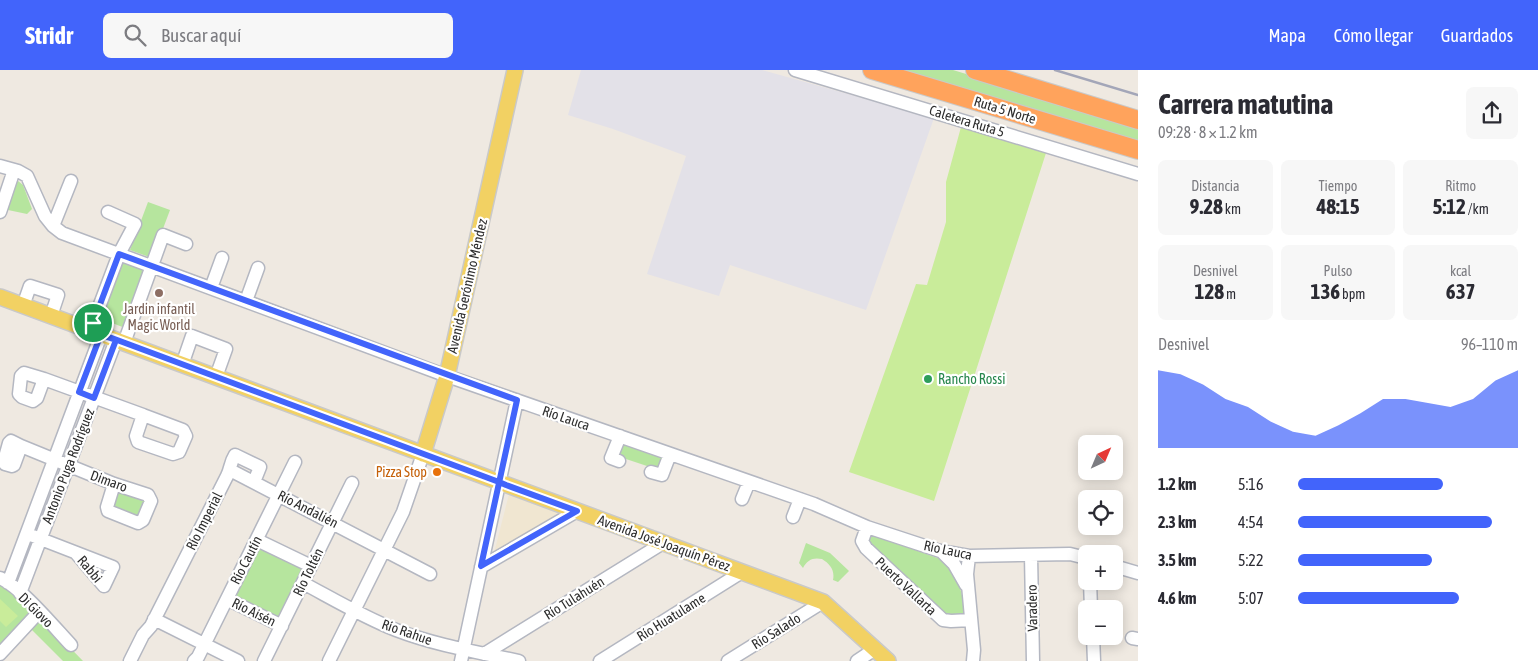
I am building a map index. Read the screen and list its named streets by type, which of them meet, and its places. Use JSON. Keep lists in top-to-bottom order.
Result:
{
  "streets": {
    "highway": ["Ruta 5 Norte"],
    "main road": ["Avenida Gerónimo Méndez", "Avenida José Joaquín Pérez"],
    "street": [
      "Caletera Ruta 5",
      "Río Lauca",
      "Antonio Puga Rodríguez",
      "Dimaro",
      "Río Andalién",
      "Río Imperial",
      "Río Cautín",
      "Rabbi",
      "Río Toltén",
      "Puerto Vallarta",
      "Río Tulahuén",
      "Varadero",
      "Di Giovo",
      "Río Aisén",
      "Río Huatulame",
      "Río Salado",
      "Río Rahue"
    ]
  },
  "crossings": [
    ["Avenida Gerónimo Méndez", "Río Lauca"],
    ["Avenida Gerónimo Méndez", "Río Andalién"],
    ["Avenida Gerónimo Méndez", "Avenida José Joaquín Pérez"],
    ["Avenida Gerónimo Méndez", "Río Rahue"],
    ["Río Lauca", "Antonio Puga Rodríguez"],
    ["Río Lauca", "Puerto Vallarta"],
    ["Río Lauca", "Varadero"],
    ["Antonio Puga Rodríguez", "Dimaro"],
    ["Antonio Puga Rodríguez", "Avenida José Joaquín Pérez"],
    ["Antonio Puga Rodríguez", "Rabbi"],
    ["Antonio Puga Rodríguez", "Di Giovo"],
    ["Río Andalién", "Río Imperial"],
    ["Río Andalién", "Río Cautín"],
    ["Río Andalién", "Río Toltén"],
    ["Avenida José Joaquín Pérez", "Río Tulahuén"],
    ["Avenida José Joaquín Pérez", "Río Huatulame"],
    ["Avenida José Joaquín Pérez", "Río Salado"],
    ["Río Cautín", "Río Aisén"],
    ["Río Toltén", "Río Aisén"],
    ["Río Toltén", "Río Rahue"],
    ["Río Tulahuén", "Río Rahue"]
  ],
  "places": ["Jardin infantil Magic World", "Rancho Rossi", "Pizza Stop"],
  "north": "top right",
  "page": {
    "header": "Stridr",
    "search": "Buscar aquí",
    "nav": ["Mapa", "Cómo llegar", "Guardados"],
    "heading": ["Carrera matutina", "09:28 · 8 × 1.2 km"],
    "stats": [
      ["Distancia", "9.28 km"],
      ["Tiempo", "48:15"],
      ["Ritmo", "5:12 /km"],
      ["Desnivel", "128 m"],
      ["Pulso", "136 bpm"],
      ["kcal", "637"]
    ],
    "chart": ["Desnivel", "96–110 m"],
    "map_buttons": ["+", "−"],
    "list": [
      {
        "name": "1.2 km",
        "note": "5:16"
      },
      {
        "name": "2.3 km",
        "note": "4:54"
      },
      {
        "name": "3.5 km",
        "note": "5:22"
      },
      {
        "name": "4.6 km",
        "note": "5:07"
      }
    ]
  }
}
